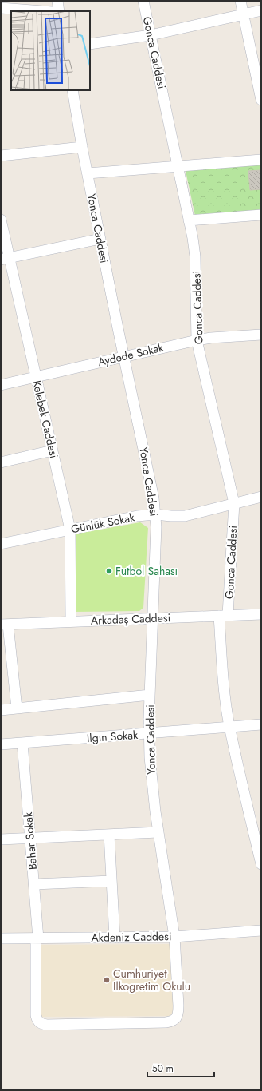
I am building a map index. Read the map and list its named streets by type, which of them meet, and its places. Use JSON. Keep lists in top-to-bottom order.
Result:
{
  "streets": {
    "street": [
      "Gonca Caddesi",
      "Yonca Caddesi",
      "Aydede Sokak",
      "Kelebek Caddesi",
      "Günlük Sokak",
      "Arkadaş Caddesi",
      "Ilgın Sokak",
      "Bahar Sokak",
      "Akdeniz Caddesi"
    ]
  },
  "crossings": [
    ["Gonca Caddesi", "Aydede Sokak"],
    ["Gonca Caddesi", "Günlük Sokak"],
    ["Gonca Caddesi", "Arkadaş Caddesi"],
    ["Gonca Caddesi", "Ilgın Sokak"],
    ["Yonca Caddesi", "Aydede Sokak"],
    ["Yonca Caddesi", "Günlük Sokak"],
    ["Yonca Caddesi", "Arkadaş Caddesi"],
    ["Yonca Caddesi", "Ilgın Sokak"],
    ["Yonca Caddesi", "Bahar Sokak"],
    ["Yonca Caddesi", "Akdeniz Caddesi"],
    ["Aydede Sokak", "Kelebek Caddesi"],
    ["Kelebek Caddesi", "Günlük Sokak"],
    ["Kelebek Caddesi", "Arkadaş Caddesi"],
    ["Ilgın Sokak", "Bahar Sokak"],
    ["Bahar Sokak", "Akdeniz Caddesi"]
  ],
  "places": ["Futbol Sahası", "Cumhuriyet Ilkogretim Okulu"],
  "scale_bar": "50 m"
}
